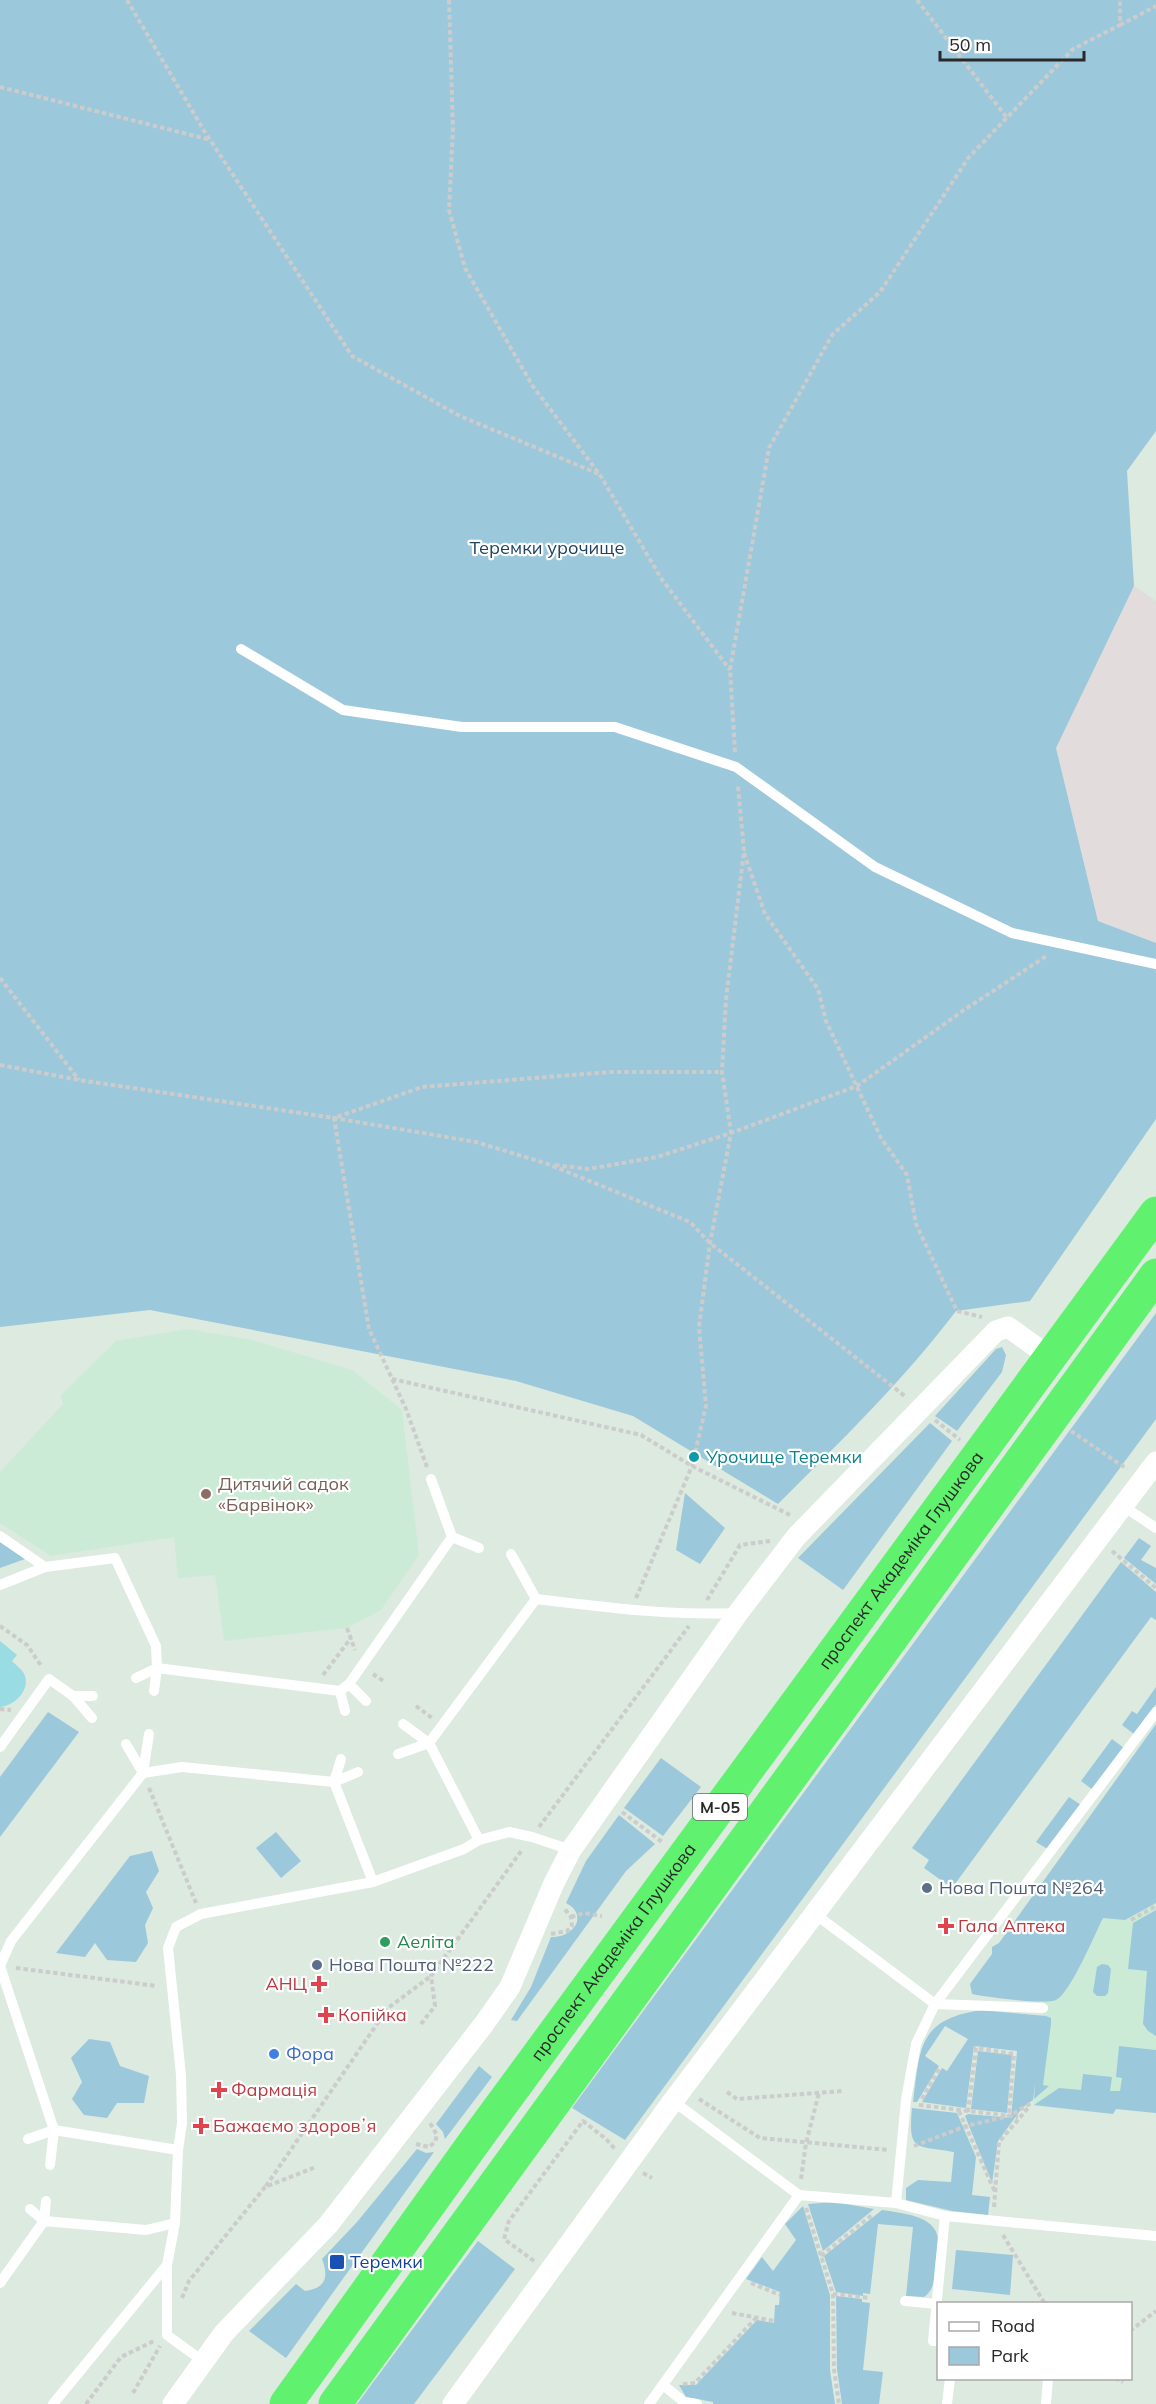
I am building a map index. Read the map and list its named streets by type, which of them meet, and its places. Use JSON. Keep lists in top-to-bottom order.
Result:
{
  "streets": {
    "highway": ["проспект Академіка Глушкова", "М-05"]
  },
  "parks": ["Теремки урочище"],
  "places": {
    "other": [
      "Урочище Теремки",
      "Дитячий садок «Барвінок»",
      "Нова Пошта №264",
      "Аеліта",
      "Нова Пошта №222",
      "Фора"
    ],
    "health": [
      "Гала Аптека",
      "АНЦ",
      "Копійка",
      "Фармація",
      "Бажаємо здоровʼя"
    ],
    "transit": ["Теремки"]
  },
  "legend": ["Road", "Park"],
  "scale_bar": "50 m"
}
